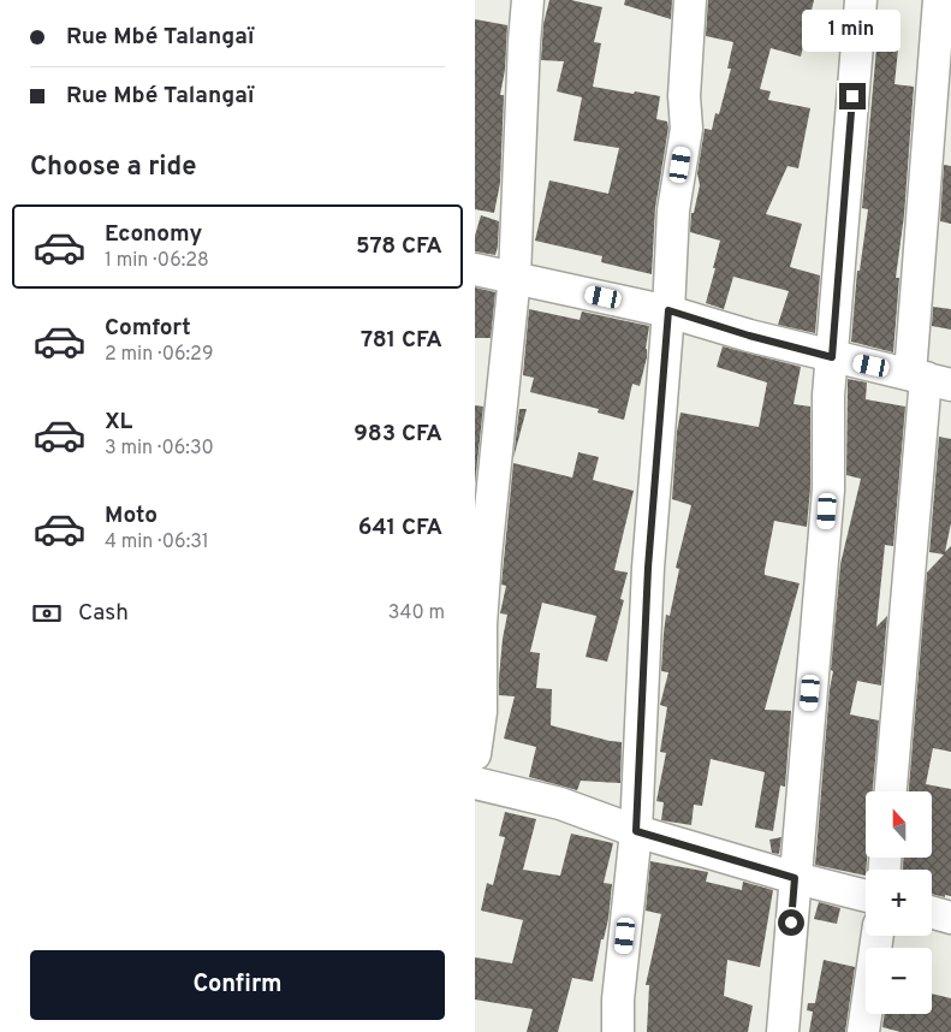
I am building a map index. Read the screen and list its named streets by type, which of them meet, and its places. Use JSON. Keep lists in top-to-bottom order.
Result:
{
  "north": "top",
  "page": {
    "banner": ["Rue Mbé Talangaï", "Rue Mbé Talangaï"],
    "bubble": "1 min",
    "heading": "Choose a ride",
    "list": [
      {
        "name": "Economy",
        "note": "1 min · 06:28",
        "value": "578 CFA"
      },
      {
        "name": "Comfort",
        "note": "2 min · 06:29",
        "value": "781 CFA"
      },
      {
        "name": "XL",
        "note": "3 min · 06:30",
        "value": "983 CFA"
      },
      {
        "name": "Moto",
        "note": "4 min · 06:31",
        "value": "641 CFA"
      }
    ],
    "pay": ["Cash", "340 m"],
    "map_buttons": ["+", "−"],
    "buttons": "Confirm"
  }
}
